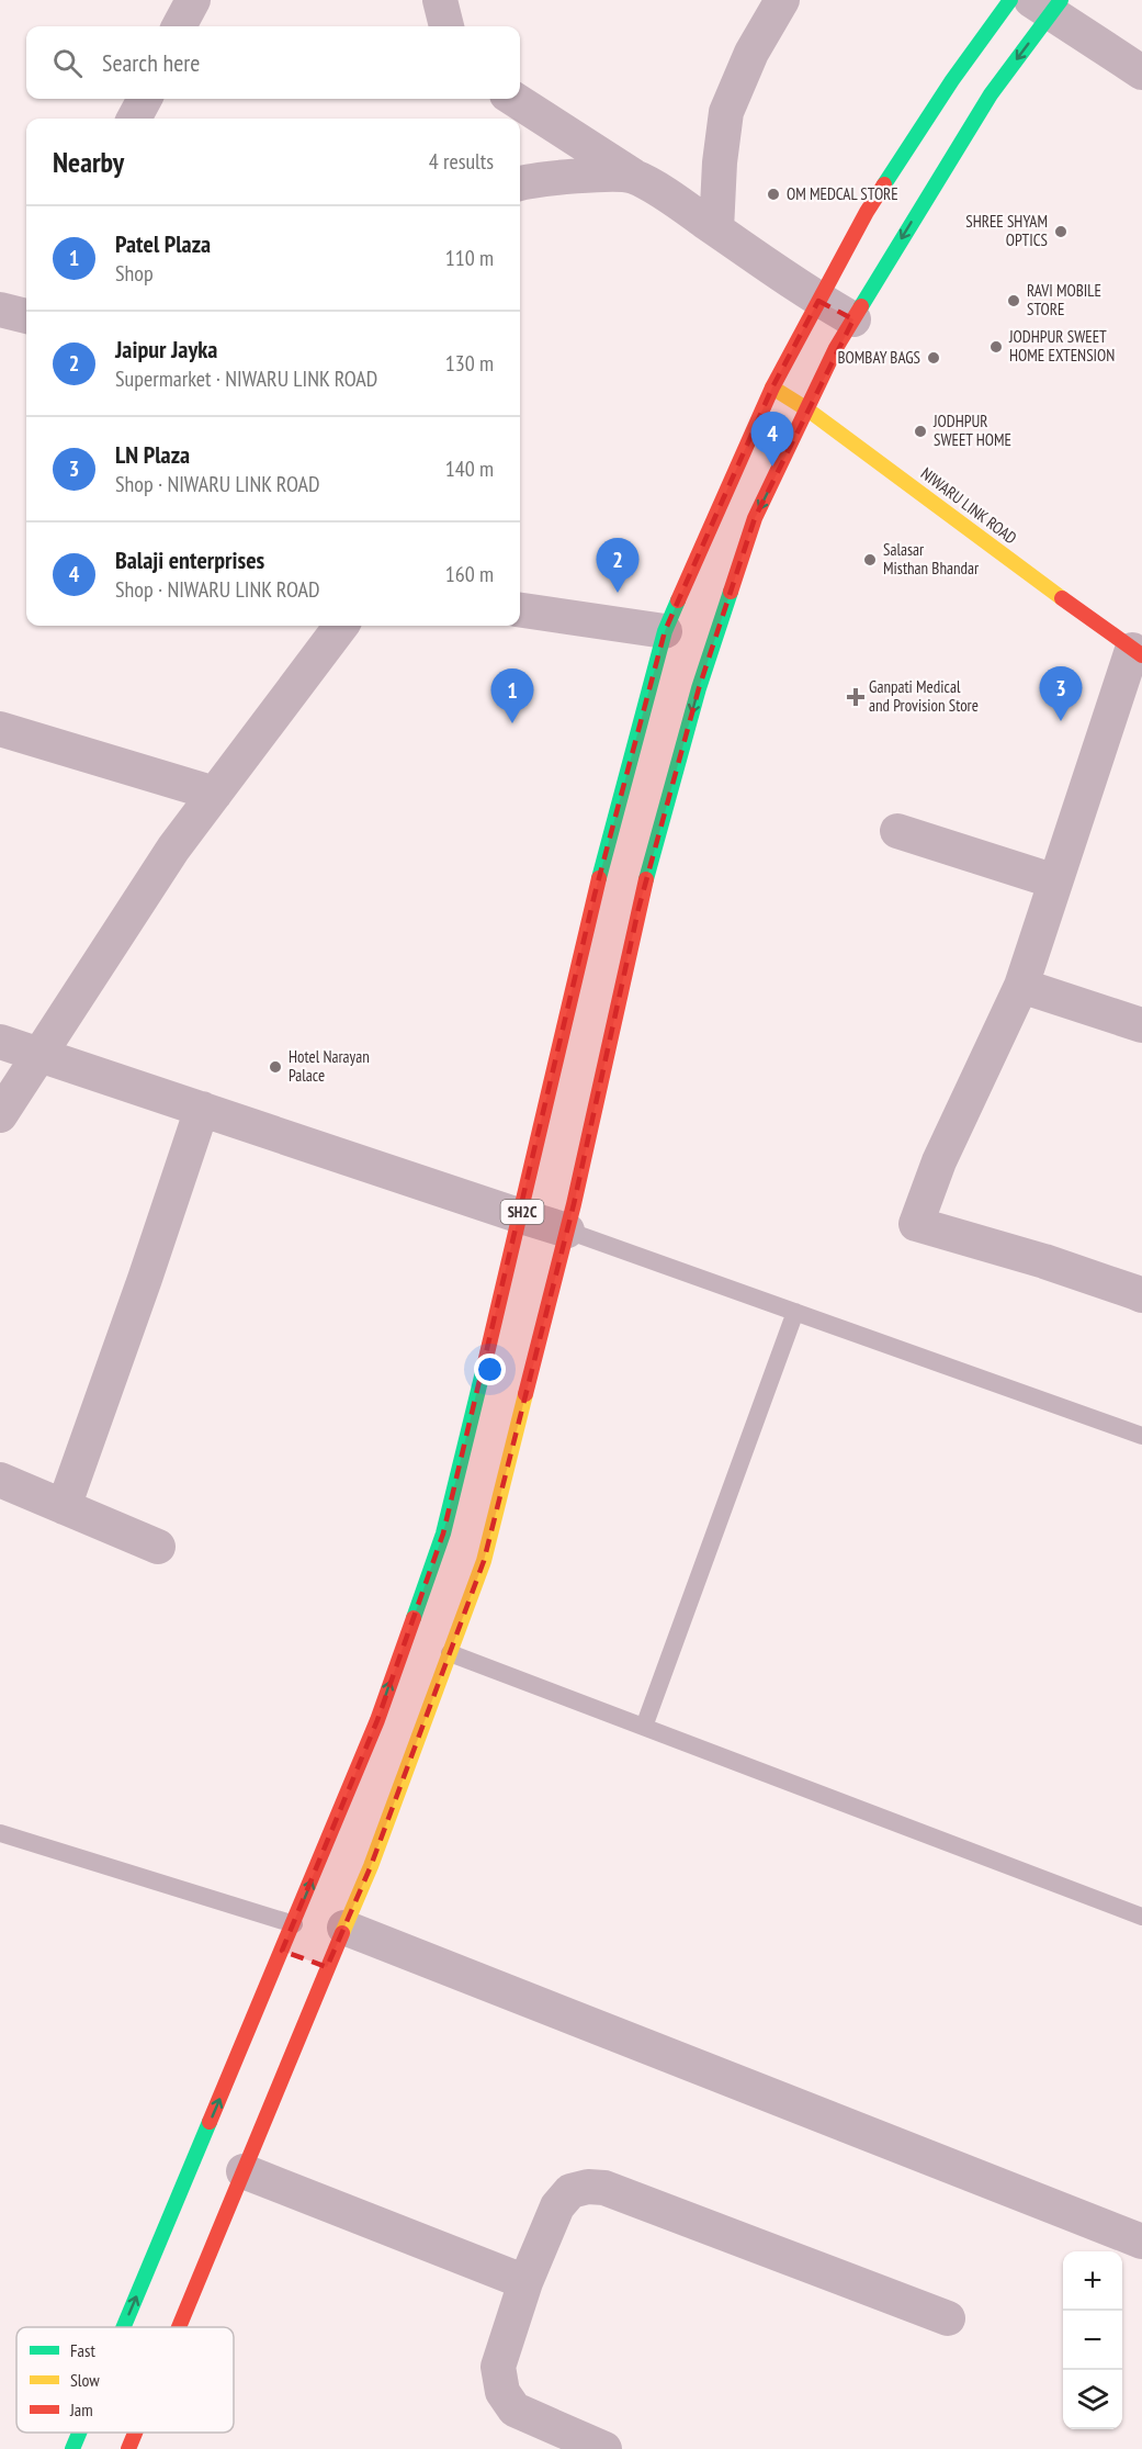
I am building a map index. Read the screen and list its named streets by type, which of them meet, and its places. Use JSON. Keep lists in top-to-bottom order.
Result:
{
  "streets": {
    "main road": ["NIWARU LINK ROAD", "SH2C"]
  },
  "crossings": [
    ["NIWARU LINK ROAD", "SH2C"]
  ],
  "places": {
    "other": [
      "OM MEDCAL STORE",
      "SHREE SHYAM OPTICS",
      "RAVI MOBILE STORE",
      "JODHPUR SWEET HOME EXTENSION",
      "BOMBAY BAGS",
      "JODHPUR SWEET HOME",
      "Salasar Misthan Bhandar",
      "Hotel Narayan Palace"
    ],
    "health": ["Ganpati Medical and Provision Store"]
  },
  "legend": ["Fast", "Slow", "Jam"],
  "page": {
    "search": "Search here",
    "heading": ["Nearby", "4 results"],
    "list": [
      {
        "mark": "1",
        "name": "Patel Plaza",
        "note": "Shop",
        "value": "110 m"
      },
      {
        "mark": "2",
        "name": "Jaipur Jayka",
        "note": "Supermarket · NIWARU LINK ROAD",
        "value": "130 m"
      },
      {
        "mark": "3",
        "name": "LN Plaza",
        "note": "Shop · NIWARU LINK ROAD",
        "value": "140 m"
      },
      {
        "mark": "4",
        "name": "Balaji enterprises",
        "note": "Shop · NIWARU LINK ROAD",
        "value": "160 m"
      }
    ],
    "pins": [
      "4",
      "2",
      "3",
      "1"
    ],
    "map_buttons": ["+", "−"]
  }
}
